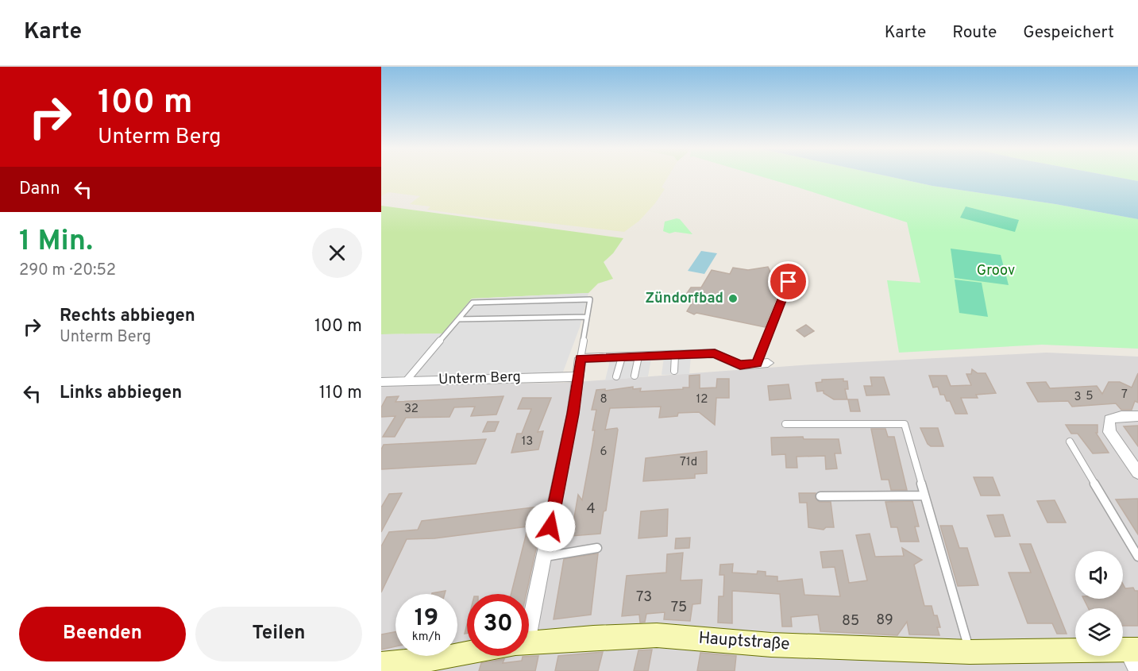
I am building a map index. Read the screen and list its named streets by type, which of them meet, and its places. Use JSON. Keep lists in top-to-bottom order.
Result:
{
  "streets": {
    "main road": ["Hauptstraße"],
    "street": ["Unterm Berg"]
  },
  "parks": ["Groov"],
  "places": ["Zündorfbad"],
  "house_numbers": [
    "7",
    "5",
    "3",
    "8",
    "12",
    "32",
    "13",
    "6",
    "71d",
    "4",
    "73",
    "75",
    "89",
    "85"
  ],
  "page": {
    "header": "Karte",
    "nav": ["Karte", "Route", "Gespeichert"],
    "turn": ["100 m", "Unterm Berg"],
    "then": "Dann",
    "heading": ["1 Min.", "290 m · 20:52"],
    "list": [
      {
        "name": "Rechts abbiegen",
        "note": "Unterm Berg",
        "value": "100 m"
      },
      {
        "name": "Links abbiegen",
        "value": "110 m"
      }
    ],
    "speed": "19 km/h",
    "limit": "30",
    "buttons": ["Beenden", "Teilen"]
  }
}
